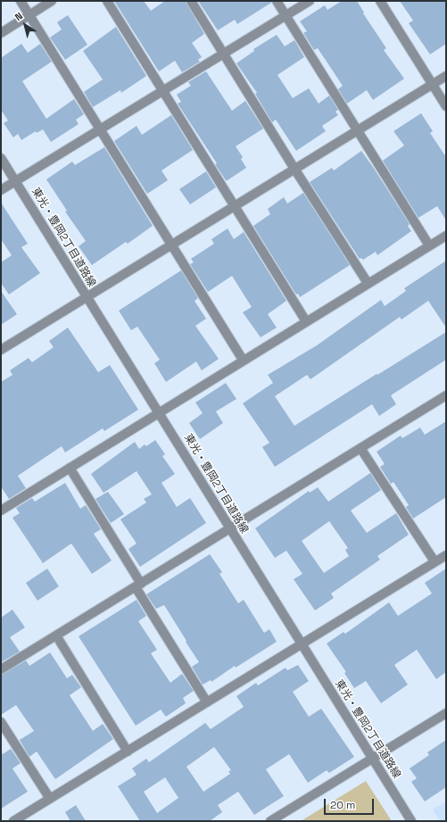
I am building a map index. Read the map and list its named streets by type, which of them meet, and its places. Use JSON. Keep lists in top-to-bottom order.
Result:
{
  "streets": {
    "street": ["東光・豊岡2丁目道路線"]
  },
  "scale_bar": "20 m",
  "north": "top left"
}
